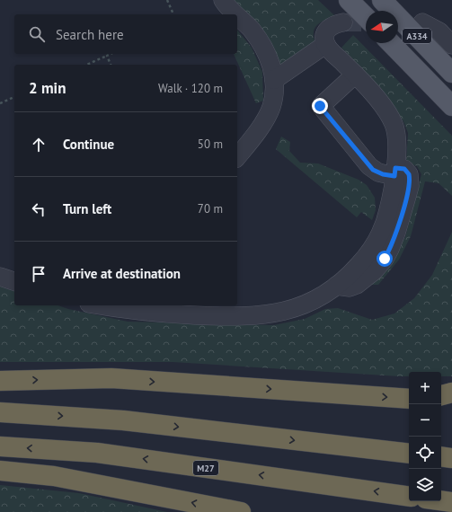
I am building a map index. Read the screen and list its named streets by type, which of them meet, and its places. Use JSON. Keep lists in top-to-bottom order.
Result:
{
  "streets": {
    "highway": ["M27"],
    "main road": ["A334"]
  },
  "north": "left",
  "page": {
    "search": "Search here",
    "heading": ["2 min", "Walk · 120 m"],
    "list": [
      ["Continue", "50 m"],
      ["Turn left", "70 m"],
      "Arrive at destination"
    ],
    "map_buttons": ["+", "−"]
  }
}
